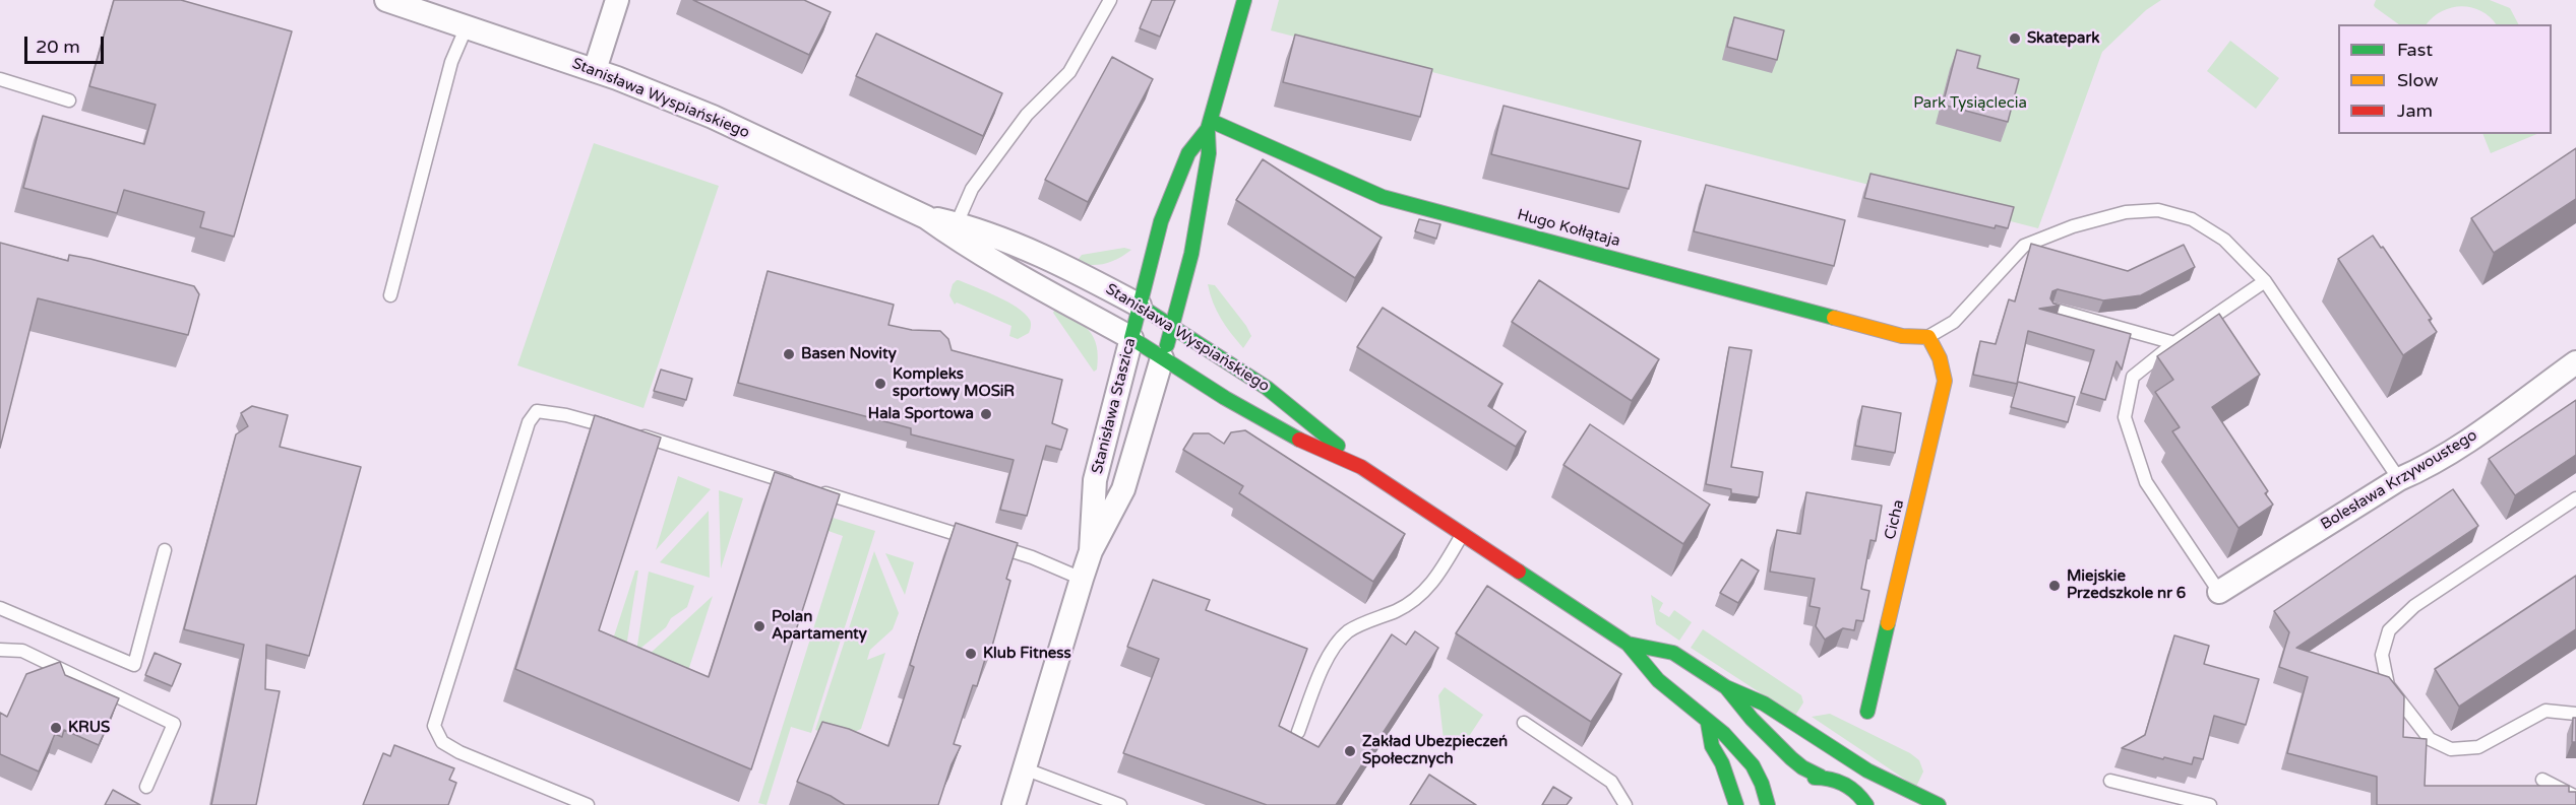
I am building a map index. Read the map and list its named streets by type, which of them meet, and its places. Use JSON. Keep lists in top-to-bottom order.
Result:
{
  "streets": {
    "street": [
      "Stanisława Wyspiańskiego",
      "Hugo Kołłątaja",
      "Stanisława Staszica",
      "Bolesława Krzywoustego",
      "Cicha"
    ]
  },
  "crossings": [
    ["Stanisława Wyspiańskiego", "Stanisława Staszica"],
    ["Hugo Kołłątaja", "Stanisława Staszica"],
    ["Hugo Kołłątaja", "Cicha"]
  ],
  "parks": ["Park Tysiąclecia"],
  "places": [
    "Skatepark",
    "Basen Novity",
    "Kompleks sportowy MOSiR",
    "Hala Sportowa",
    "Miejskie Przedszkole nr 6",
    "Polan Apartamenty",
    "Klub Fitness",
    "KRUS",
    "Zakład Ubezpieczeń Społecznych"
  ],
  "legend": ["Fast", "Slow", "Jam"],
  "scale_bar": "20 m"
}
